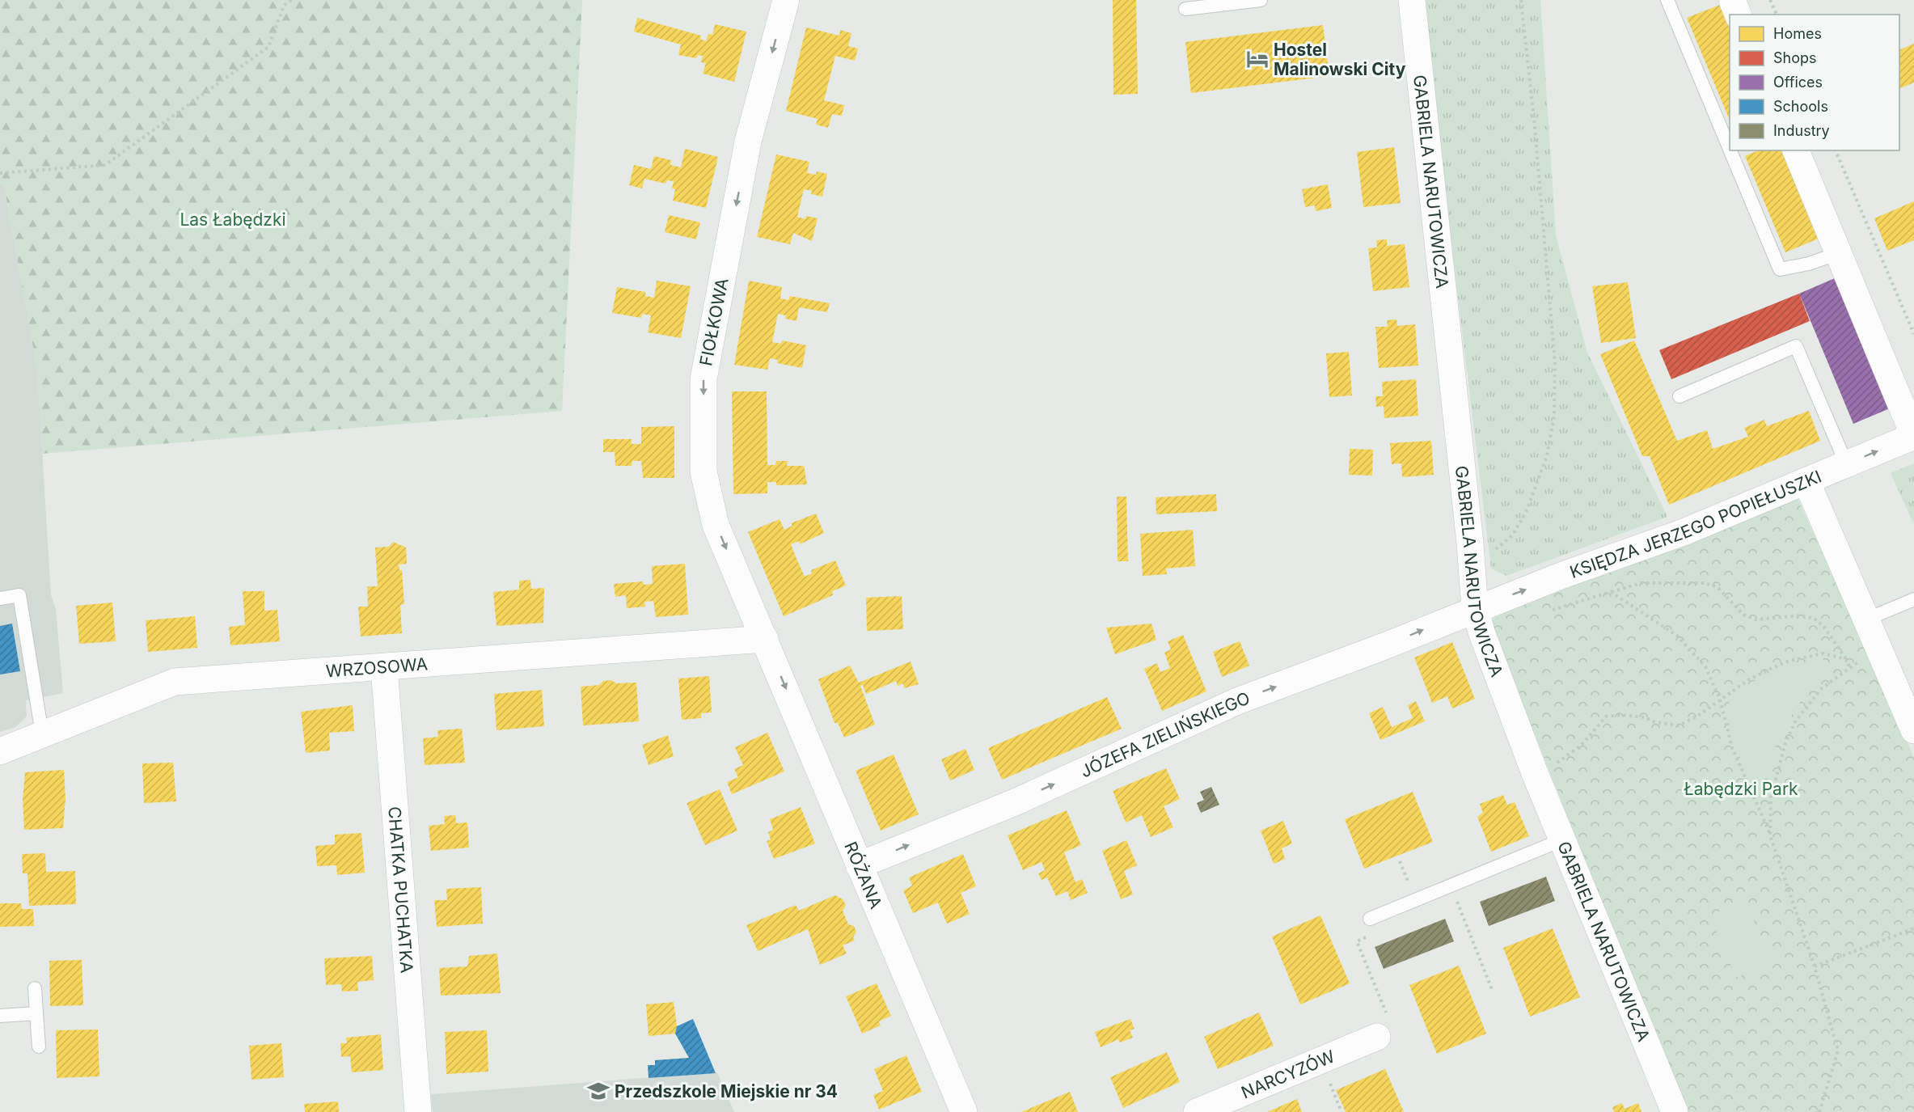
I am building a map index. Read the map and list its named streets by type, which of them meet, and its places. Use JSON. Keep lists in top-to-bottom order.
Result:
{
  "streets": {
    "street": [
      "GABRIELA NARUTOWICZA",
      "FIOŁKOWA",
      "KSIĘDZA JERZEGO POPIEŁUSZKI",
      "WRZOSOWA",
      "JÓZEFA ZIELIŃSKIEGO",
      "RÓŻANA",
      "CHATKA PUCHATKA",
      "NARCYZÓW"
    ]
  },
  "crossings": [
    ["GABRIELA NARUTOWICZA", "KSIĘDZA JERZEGO POPIEŁUSZKI"],
    ["GABRIELA NARUTOWICZA", "JÓZEFA ZIELIŃSKIEGO"],
    ["FIOŁKOWA", "WRZOSOWA"],
    ["FIOŁKOWA", "RÓŻANA"],
    ["KSIĘDZA JERZEGO POPIEŁUSZKI", "JÓZEFA ZIELIŃSKIEGO"],
    ["WRZOSOWA", "RÓŻANA"],
    ["WRZOSOWA", "CHATKA PUCHATKA"],
    ["JÓZEFA ZIELIŃSKIEGO", "RÓŻANA"]
  ],
  "one_way": [
    "FIOŁKOWA",
    "KSIĘDZA JERZEGO POPIEŁUSZKI",
    "JÓZEFA ZIELIŃSKIEGO",
    "RÓŻANA"
  ],
  "parks": ["Las Łabędzki", "Łabędzki Park"],
  "places": {
    "hotel": ["Hostel Malinowski City"],
    "school or university": ["Przedszkole Miejskie nr 34"]
  },
  "legend": [
    "Homes",
    "Shops",
    "Offices",
    "Schools",
    "Industry"
  ]
}
